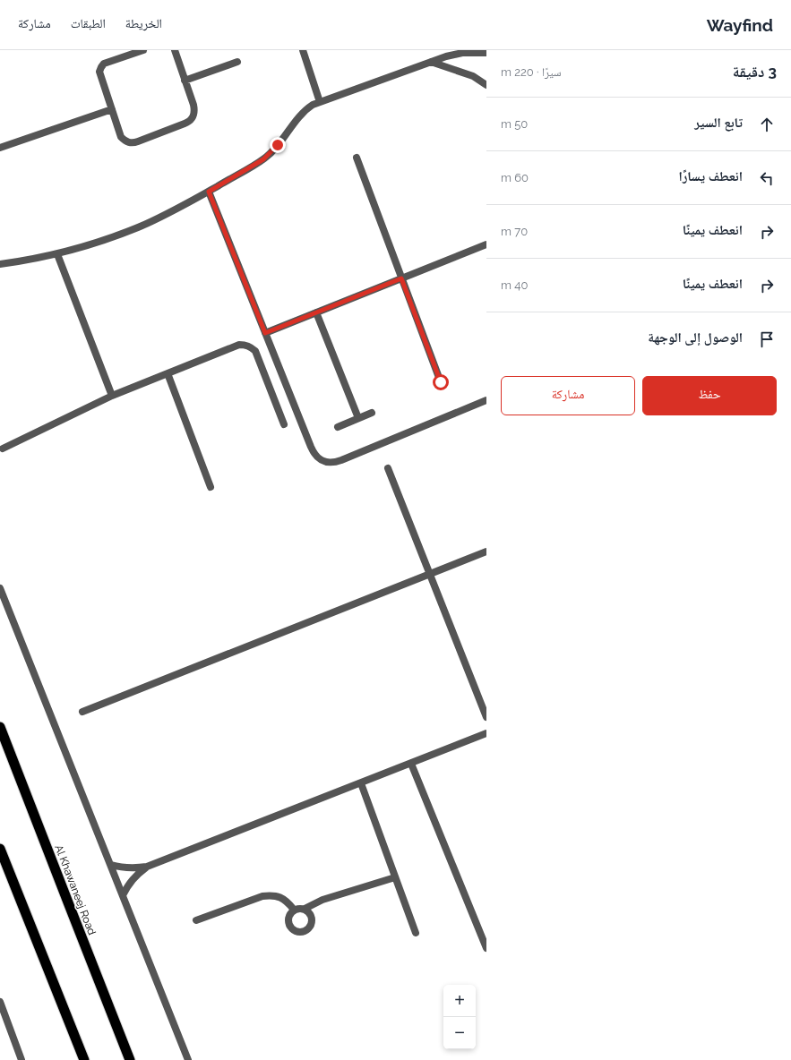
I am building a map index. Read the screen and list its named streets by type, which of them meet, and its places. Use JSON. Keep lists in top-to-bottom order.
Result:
{
  "streets": {
    "highway": ["Al Khawaneej Road"]
  },
  "page": {
    "header": "Wayfind",
    "nav": ["الخريطة", "الطبقات", "مشاركة"],
    "heading": ["3 دقيقة", "سيرًا · 220 m"],
    "list": [
      ["تابع السير", "50 m"],
      ["انعطف يسارًا", "60 m"],
      ["انعطف يمينًا", "70 m"],
      ["انعطف يمينًا", "40 m"],
      "الوصول إلى الوجهة"
    ],
    "buttons": ["حفظ", "مشاركة"],
    "map_buttons": ["+", "−"]
  }
}
